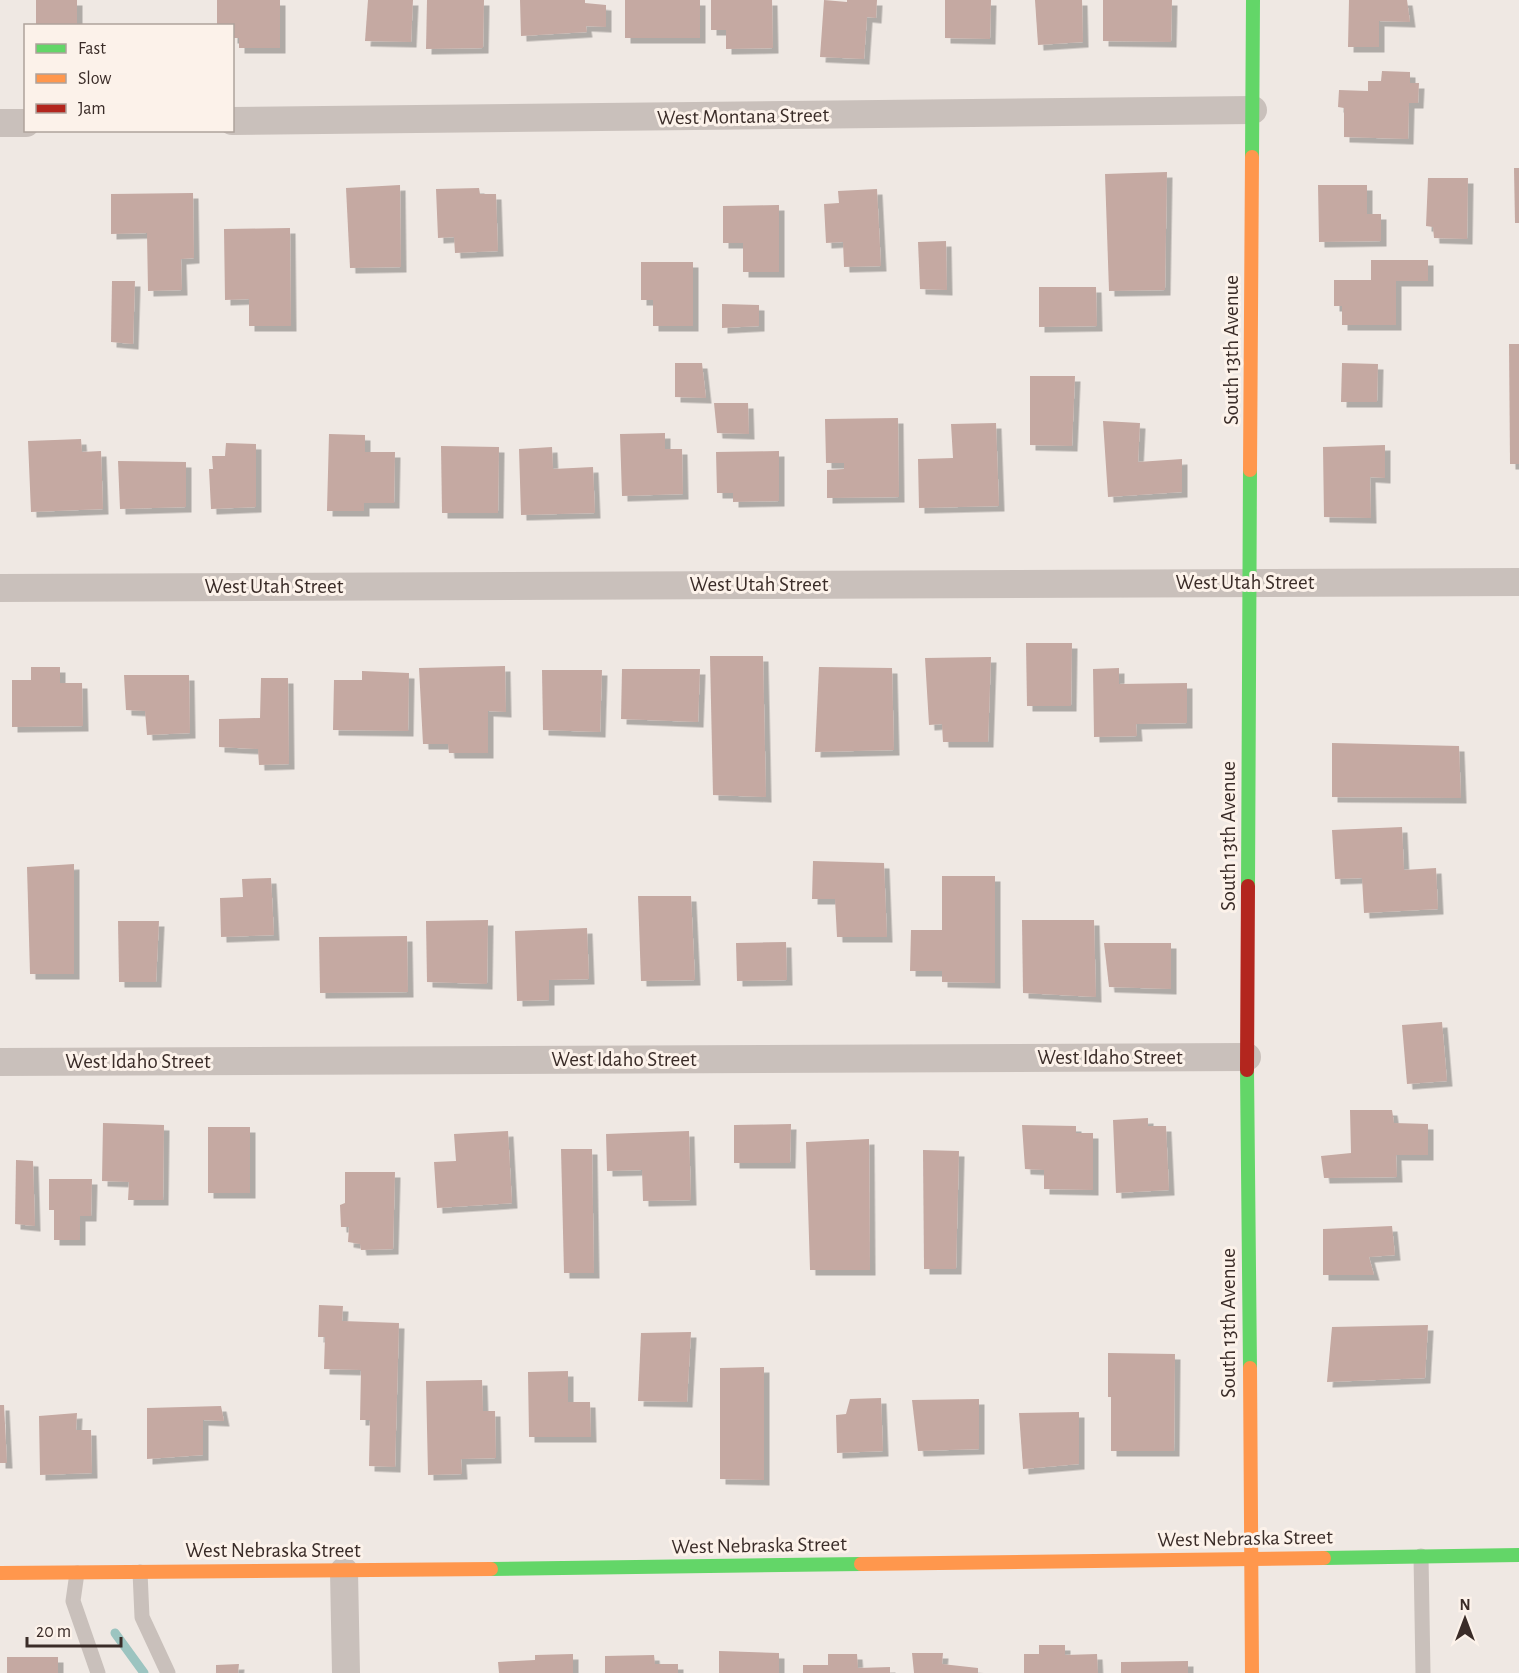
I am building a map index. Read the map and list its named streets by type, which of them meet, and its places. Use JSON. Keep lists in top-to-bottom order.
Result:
{
  "streets": {
    "street": [
      "West Montana Street",
      "South 13th Avenue",
      "West Utah Street",
      "West Idaho Street",
      "West Nebraska Street"
    ]
  },
  "crossings": [
    ["West Montana Street", "South 13th Avenue"],
    ["South 13th Avenue", "West Utah Street"],
    ["South 13th Avenue", "West Idaho Street"],
    ["South 13th Avenue", "West Nebraska Street"]
  ],
  "legend": ["Fast", "Slow", "Jam"],
  "scale_bar": "20 m",
  "north": "top"
}
